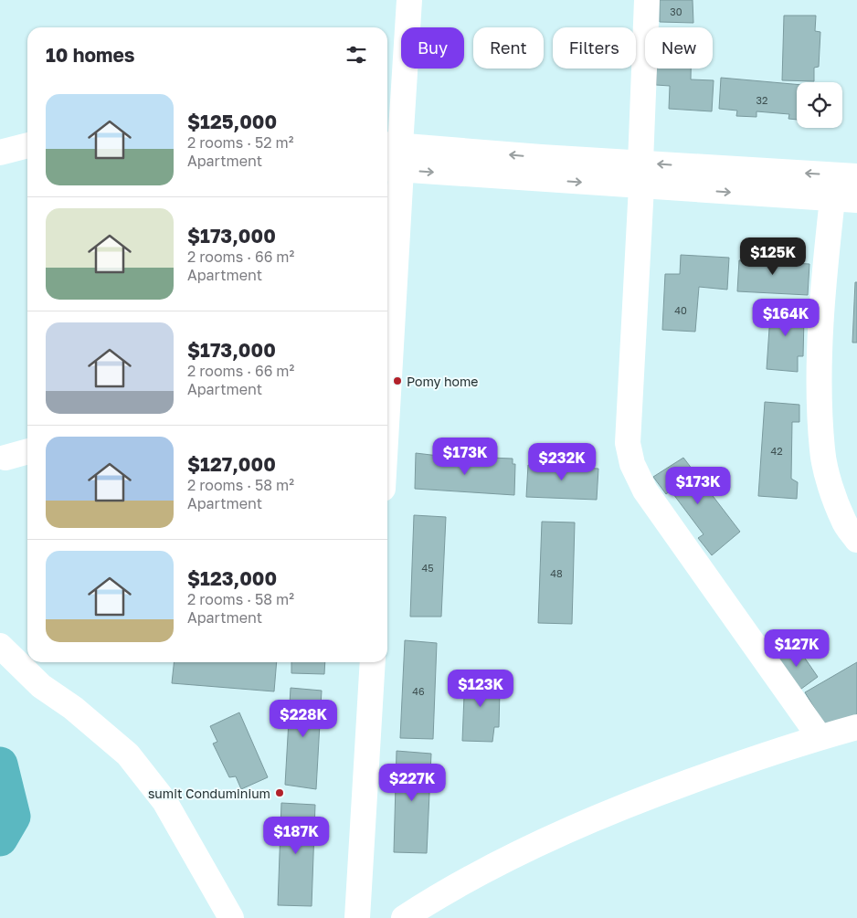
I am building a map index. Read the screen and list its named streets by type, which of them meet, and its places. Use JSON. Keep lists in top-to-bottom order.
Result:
{
  "places": ["Pomy home", "sumit Conduminium"],
  "house_numbers": [
    "30",
    "32",
    "40",
    "42",
    "45",
    "48",
    "46"
  ],
  "page": {
    "chip": [
      "Buy",
      "Rent",
      "Filters",
      "New"
    ],
    "heading": "10 homes",
    "list": [
      {
        "name": "$125,000",
        "note": "2 rooms · 52 m² · Apartment"
      },
      {
        "name": "$173,000",
        "note": "2 rooms · 66 m² · Apartment"
      },
      {
        "name": "$173,000",
        "note": "2 rooms · 66 m² · Apartment"
      },
      {
        "name": "$127,000",
        "note": "2 rooms · 58 m² · Apartment"
      },
      {
        "name": "$123,000",
        "note": "2 rooms · 58 m² · Apartment"
      }
    ],
    "price": [
      "$125K",
      "$164K",
      "$173K",
      "$232K",
      "$173K",
      "$127K",
      "$123K",
      "$228K",
      "$227K",
      "$187K"
    ]
  }
}
